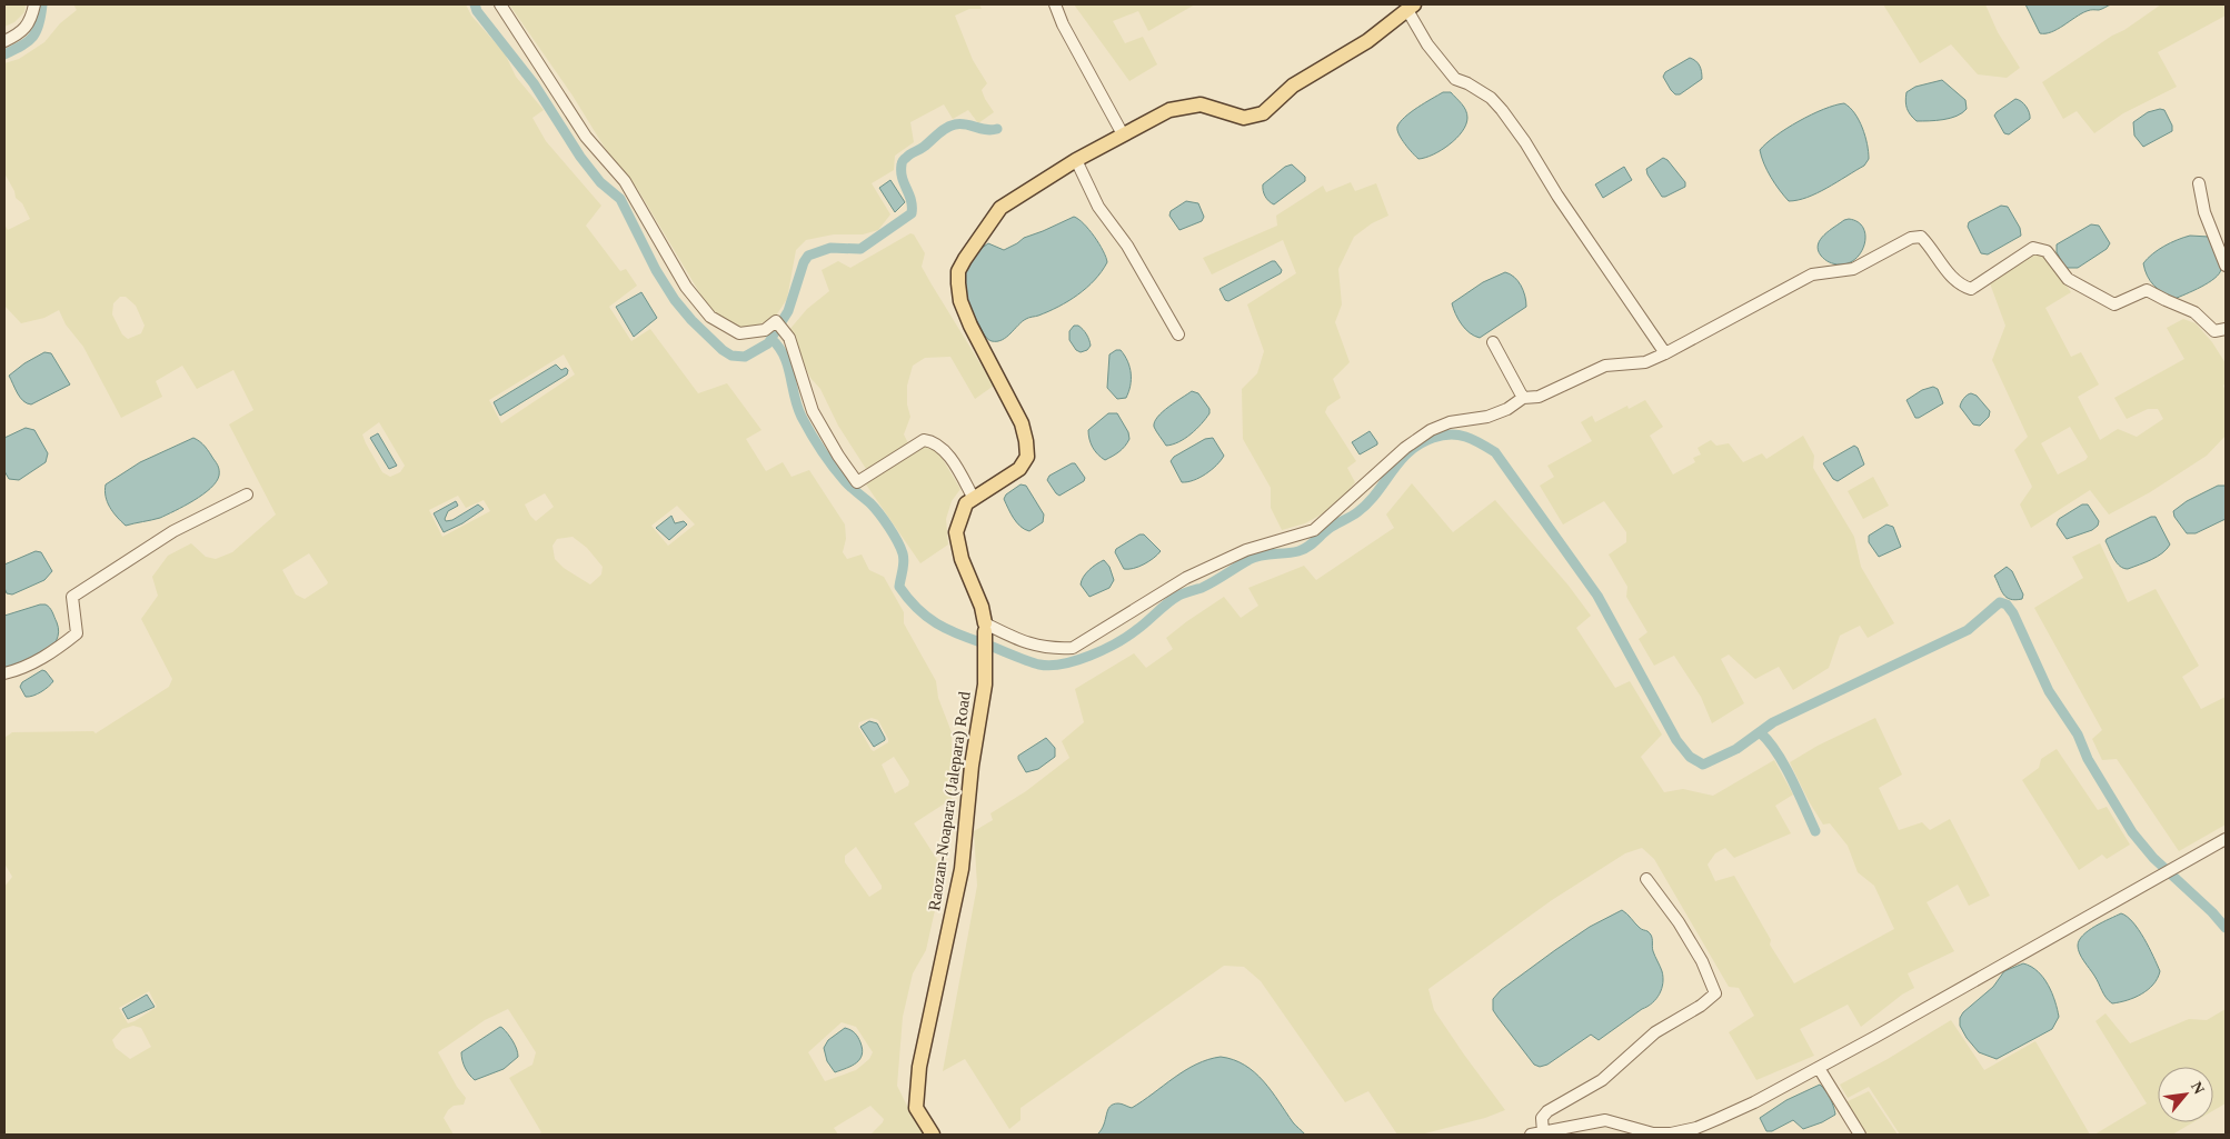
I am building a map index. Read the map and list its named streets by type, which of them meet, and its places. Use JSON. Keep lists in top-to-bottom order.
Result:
{
  "streets": {
    "main road": ["Raozan-Noapara (Jalepara) Road"]
  },
  "north": "top right"
}
